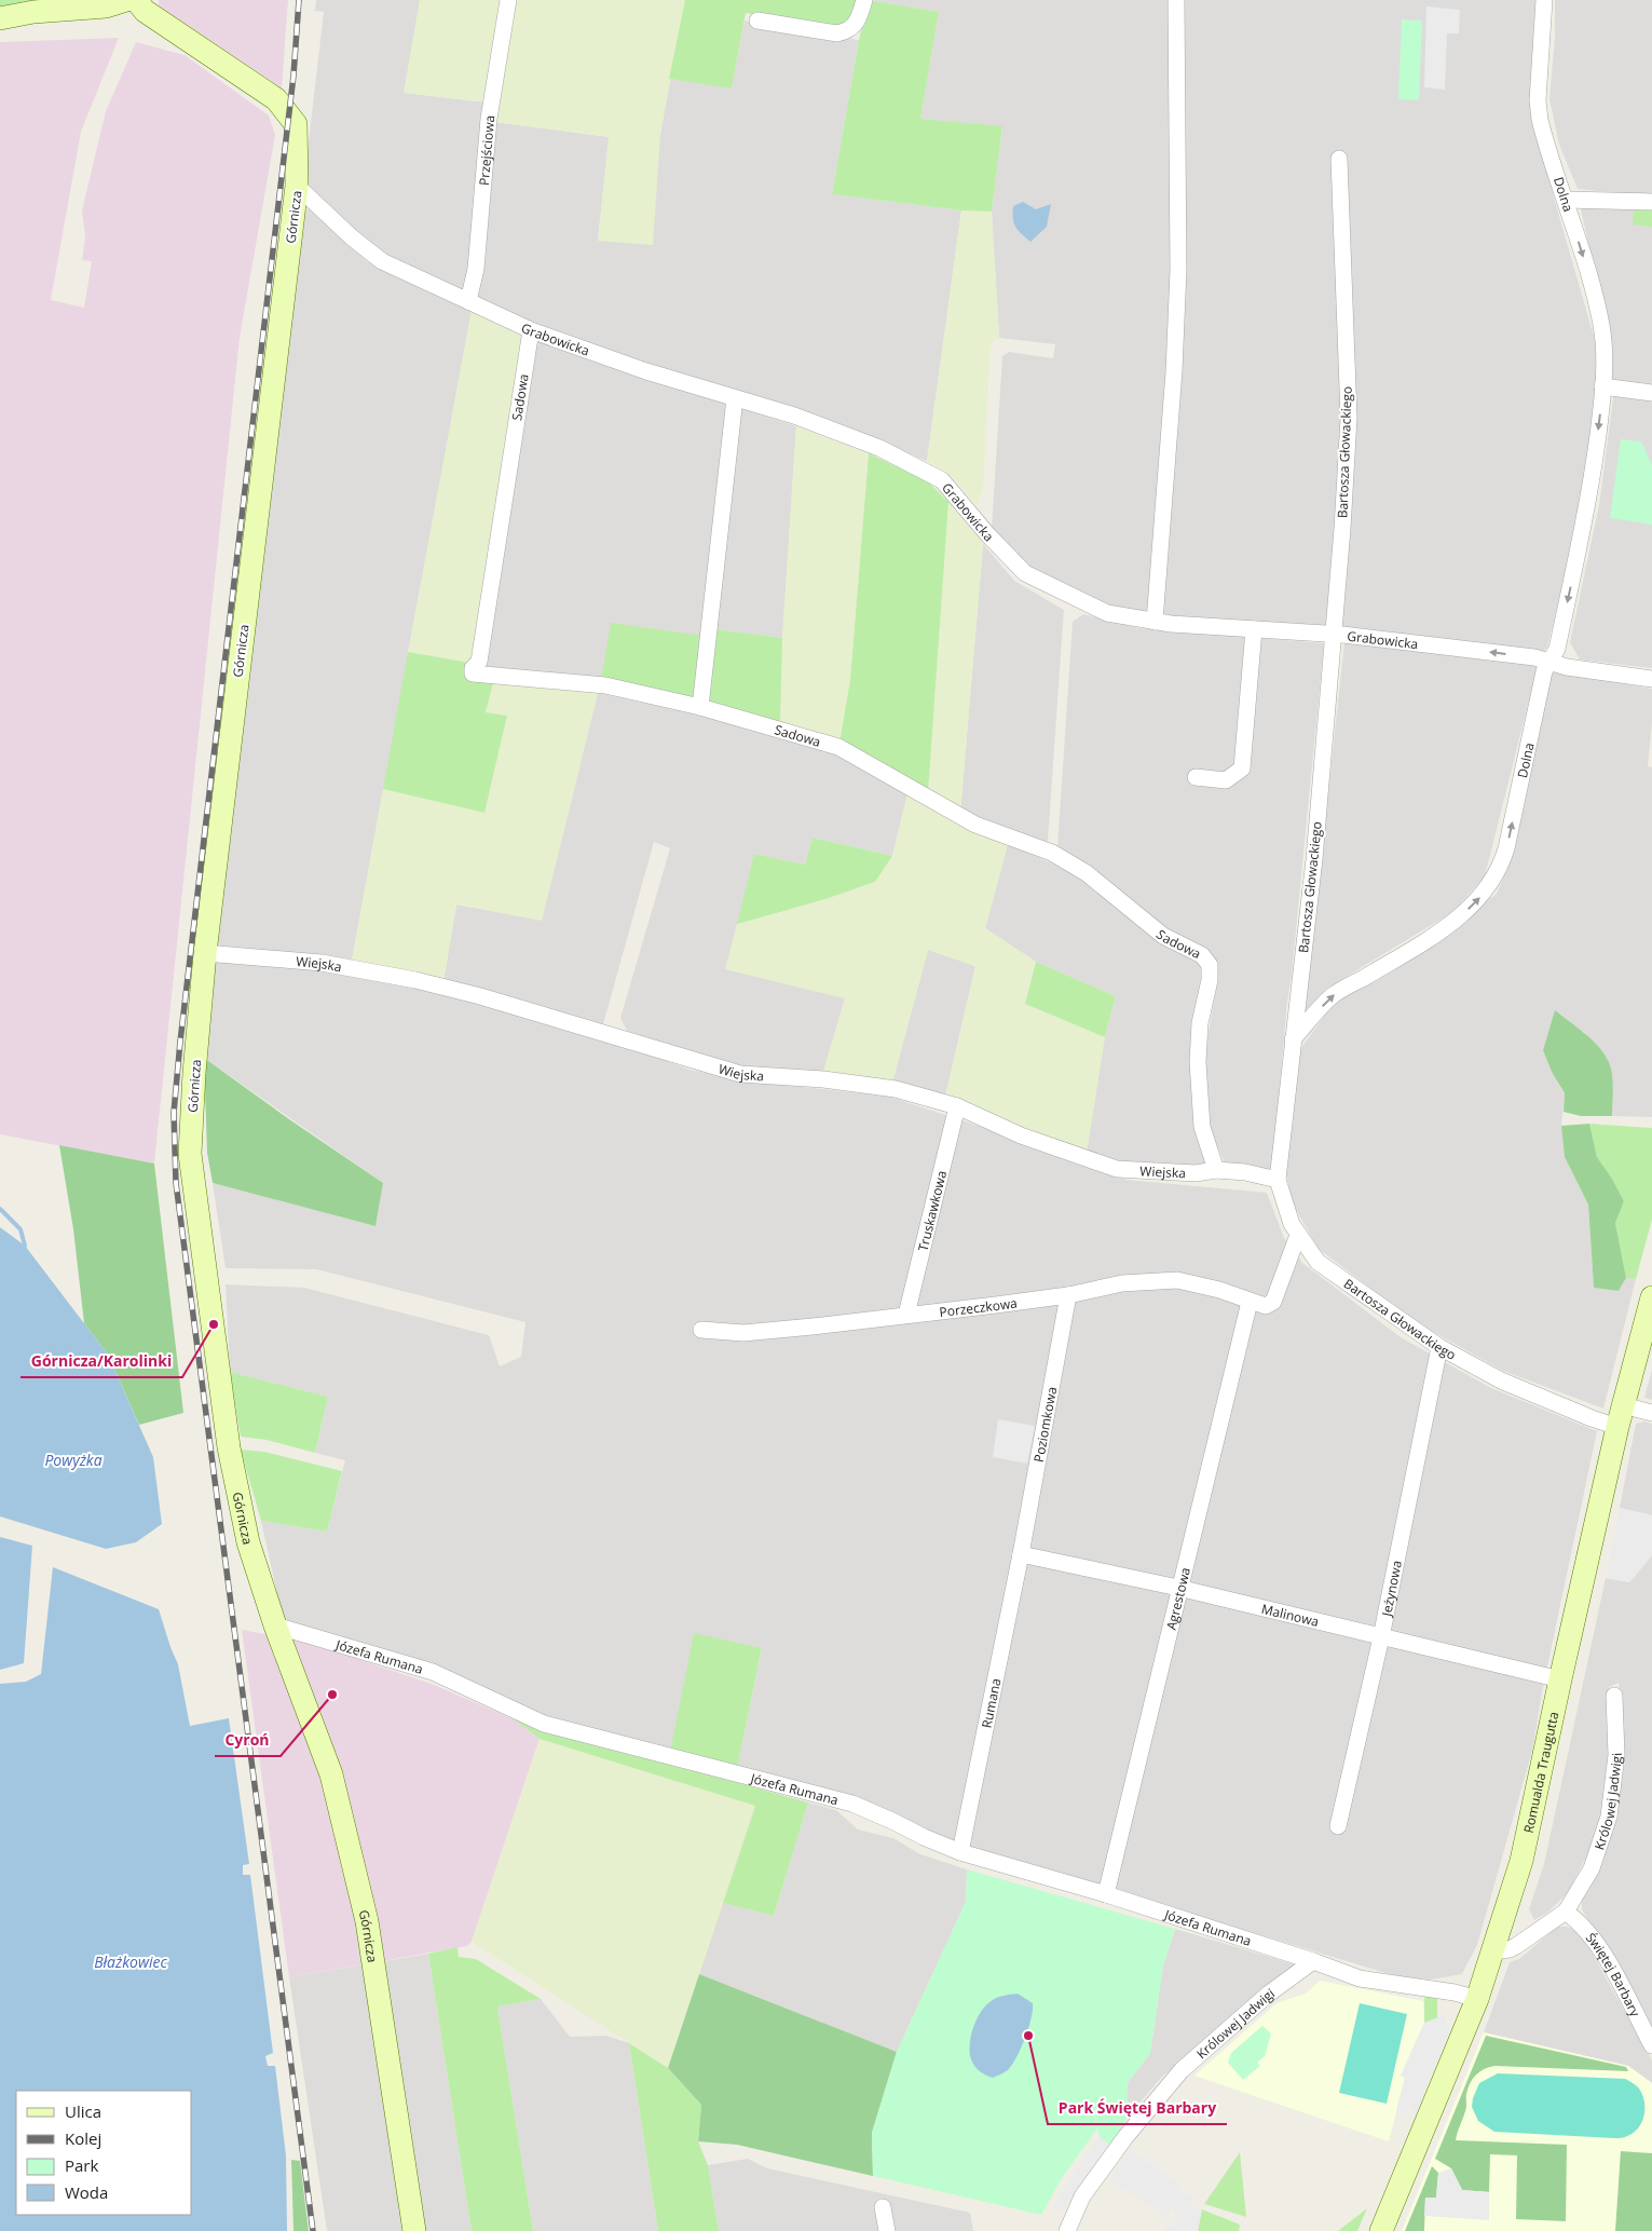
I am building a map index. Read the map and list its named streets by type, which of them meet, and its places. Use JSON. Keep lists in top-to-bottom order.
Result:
{
  "streets": {
    "street": [
      "Przejściowa",
      "Dolna",
      "Górnicza",
      "Grabowicka",
      "Sadowa",
      "Bartosza Głowackiego",
      "Wiejska",
      "Truskawkowa",
      "Porzeczkowa",
      "Poziomkowa",
      "Jeżynowa",
      "Agrestowa",
      "Malinowa",
      "Józefa Rumana",
      "Rumana",
      "Romualda Traugutta",
      "Królowej Jadwigi",
      "Świętej Barbary"
    ]
  },
  "crossings": [
    ["Przejściowa", "Grabowicka"],
    ["Dolna", "Grabowicka"],
    ["Dolna", "Bartosza Głowackiego"],
    ["Górnicza", "Grabowicka"],
    ["Górnicza", "Wiejska"],
    ["Górnicza", "Józefa Rumana"],
    ["Grabowicka", "Sadowa"],
    ["Grabowicka", "Bartosza Głowackiego"],
    ["Sadowa", "Wiejska"],
    ["Bartosza Głowackiego", "Wiejska"],
    ["Bartosza Głowackiego", "Jeżynowa"],
    ["Bartosza Głowackiego", "Romualda Traugutta"],
    ["Wiejska", "Truskawkowa"],
    ["Truskawkowa", "Porzeczkowa"],
    ["Porzeczkowa", "Poziomkowa"],
    ["Porzeczkowa", "Agrestowa"],
    ["Poziomkowa", "Malinowa"],
    ["Poziomkowa", "Rumana"],
    ["Jeżynowa", "Malinowa"],
    ["Agrestowa", "Malinowa"],
    ["Agrestowa", "Józefa Rumana"],
    ["Malinowa", "Rumana"],
    ["Malinowa", "Romualda Traugutta"],
    ["Józefa Rumana", "Rumana"],
    ["Józefa Rumana", "Królowej Jadwigi"],
    ["Romualda Traugutta", "Królowej Jadwigi"],
    ["Królowej Jadwigi", "Świętej Barbary"]
  ],
  "water": ["Powyżka", "Błażkowiec"],
  "places": ["Górnicza/Karolinki", "Cyroń", "Park Świętej Barbary"],
  "legend": [
    "Ulica",
    "Kolej",
    "Park",
    "Woda"
  ]
}
